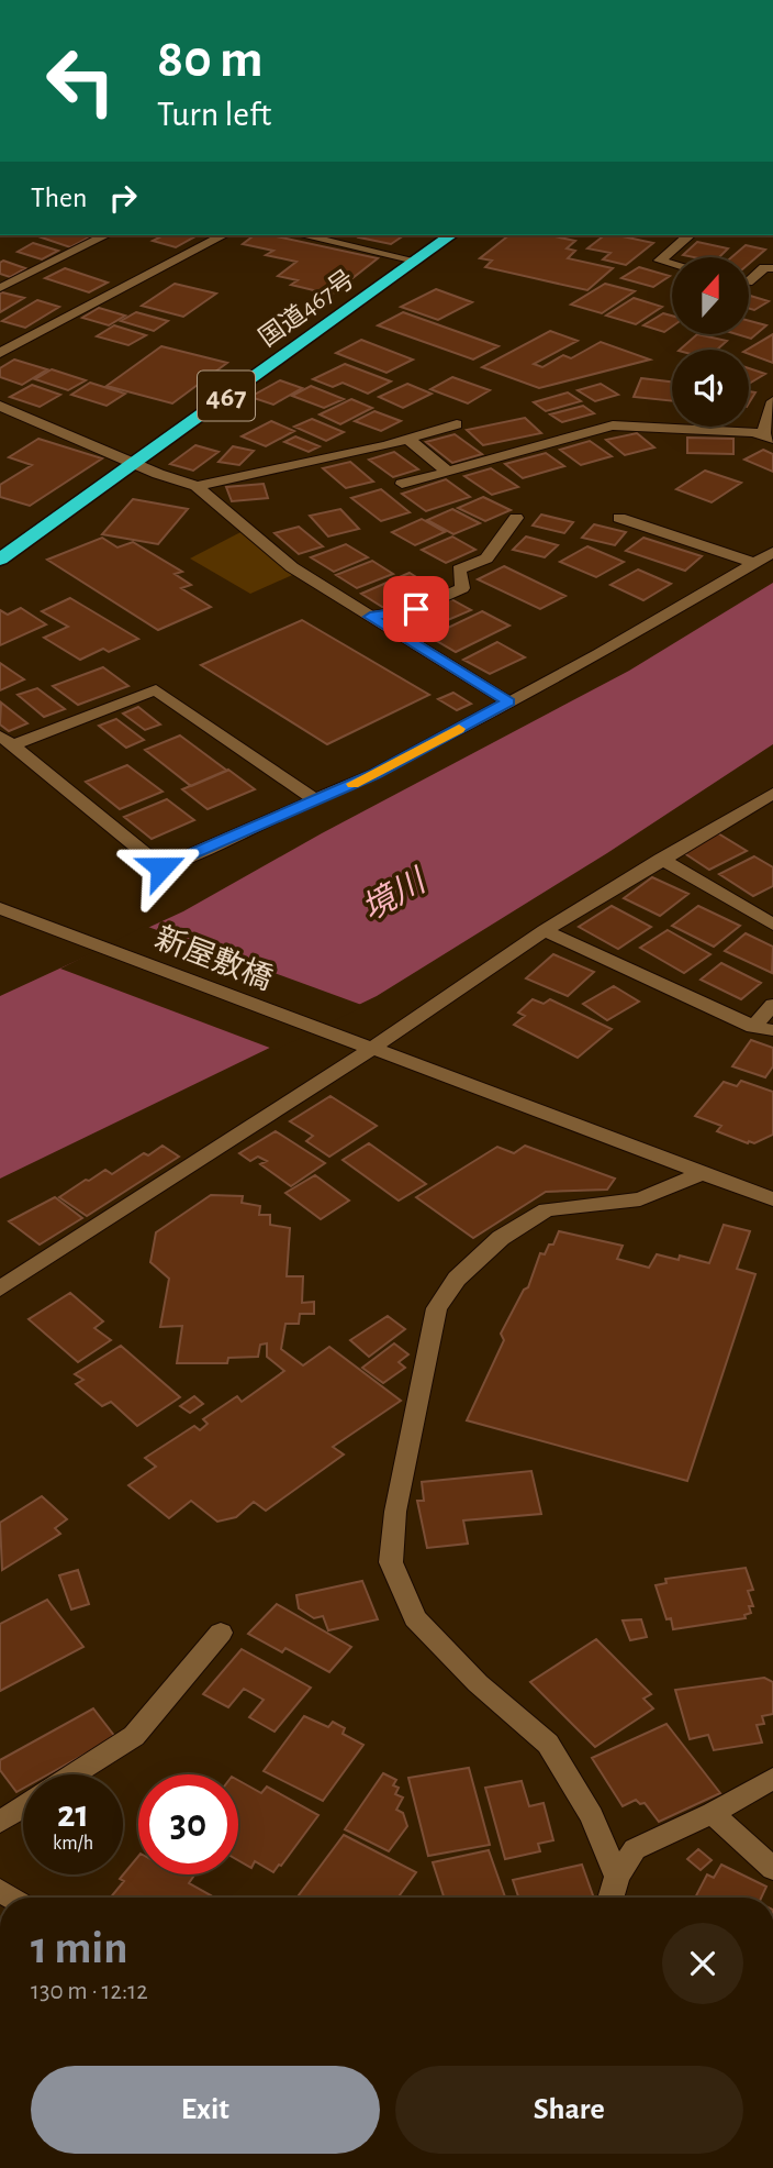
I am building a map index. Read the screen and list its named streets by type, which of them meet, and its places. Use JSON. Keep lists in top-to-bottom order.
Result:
{
  "streets": {
    "highway": ["国道467号", "467"],
    "street": ["新屋敷橋"]
  },
  "water": ["境川"],
  "north": "top",
  "page": {
    "turn": ["80 m", "Turn left"],
    "then": "Then",
    "speed": "21 km/h",
    "limit": "30",
    "heading": ["1 min", "130 m · 12:12"],
    "buttons": ["Exit", "Share"]
  }
}
